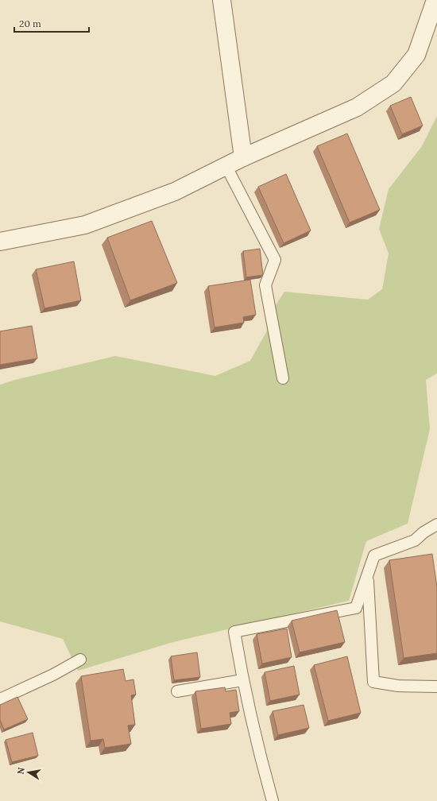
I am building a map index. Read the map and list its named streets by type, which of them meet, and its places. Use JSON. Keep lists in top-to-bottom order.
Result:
{
  "scale_bar": "20 m",
  "north": "left"
}
